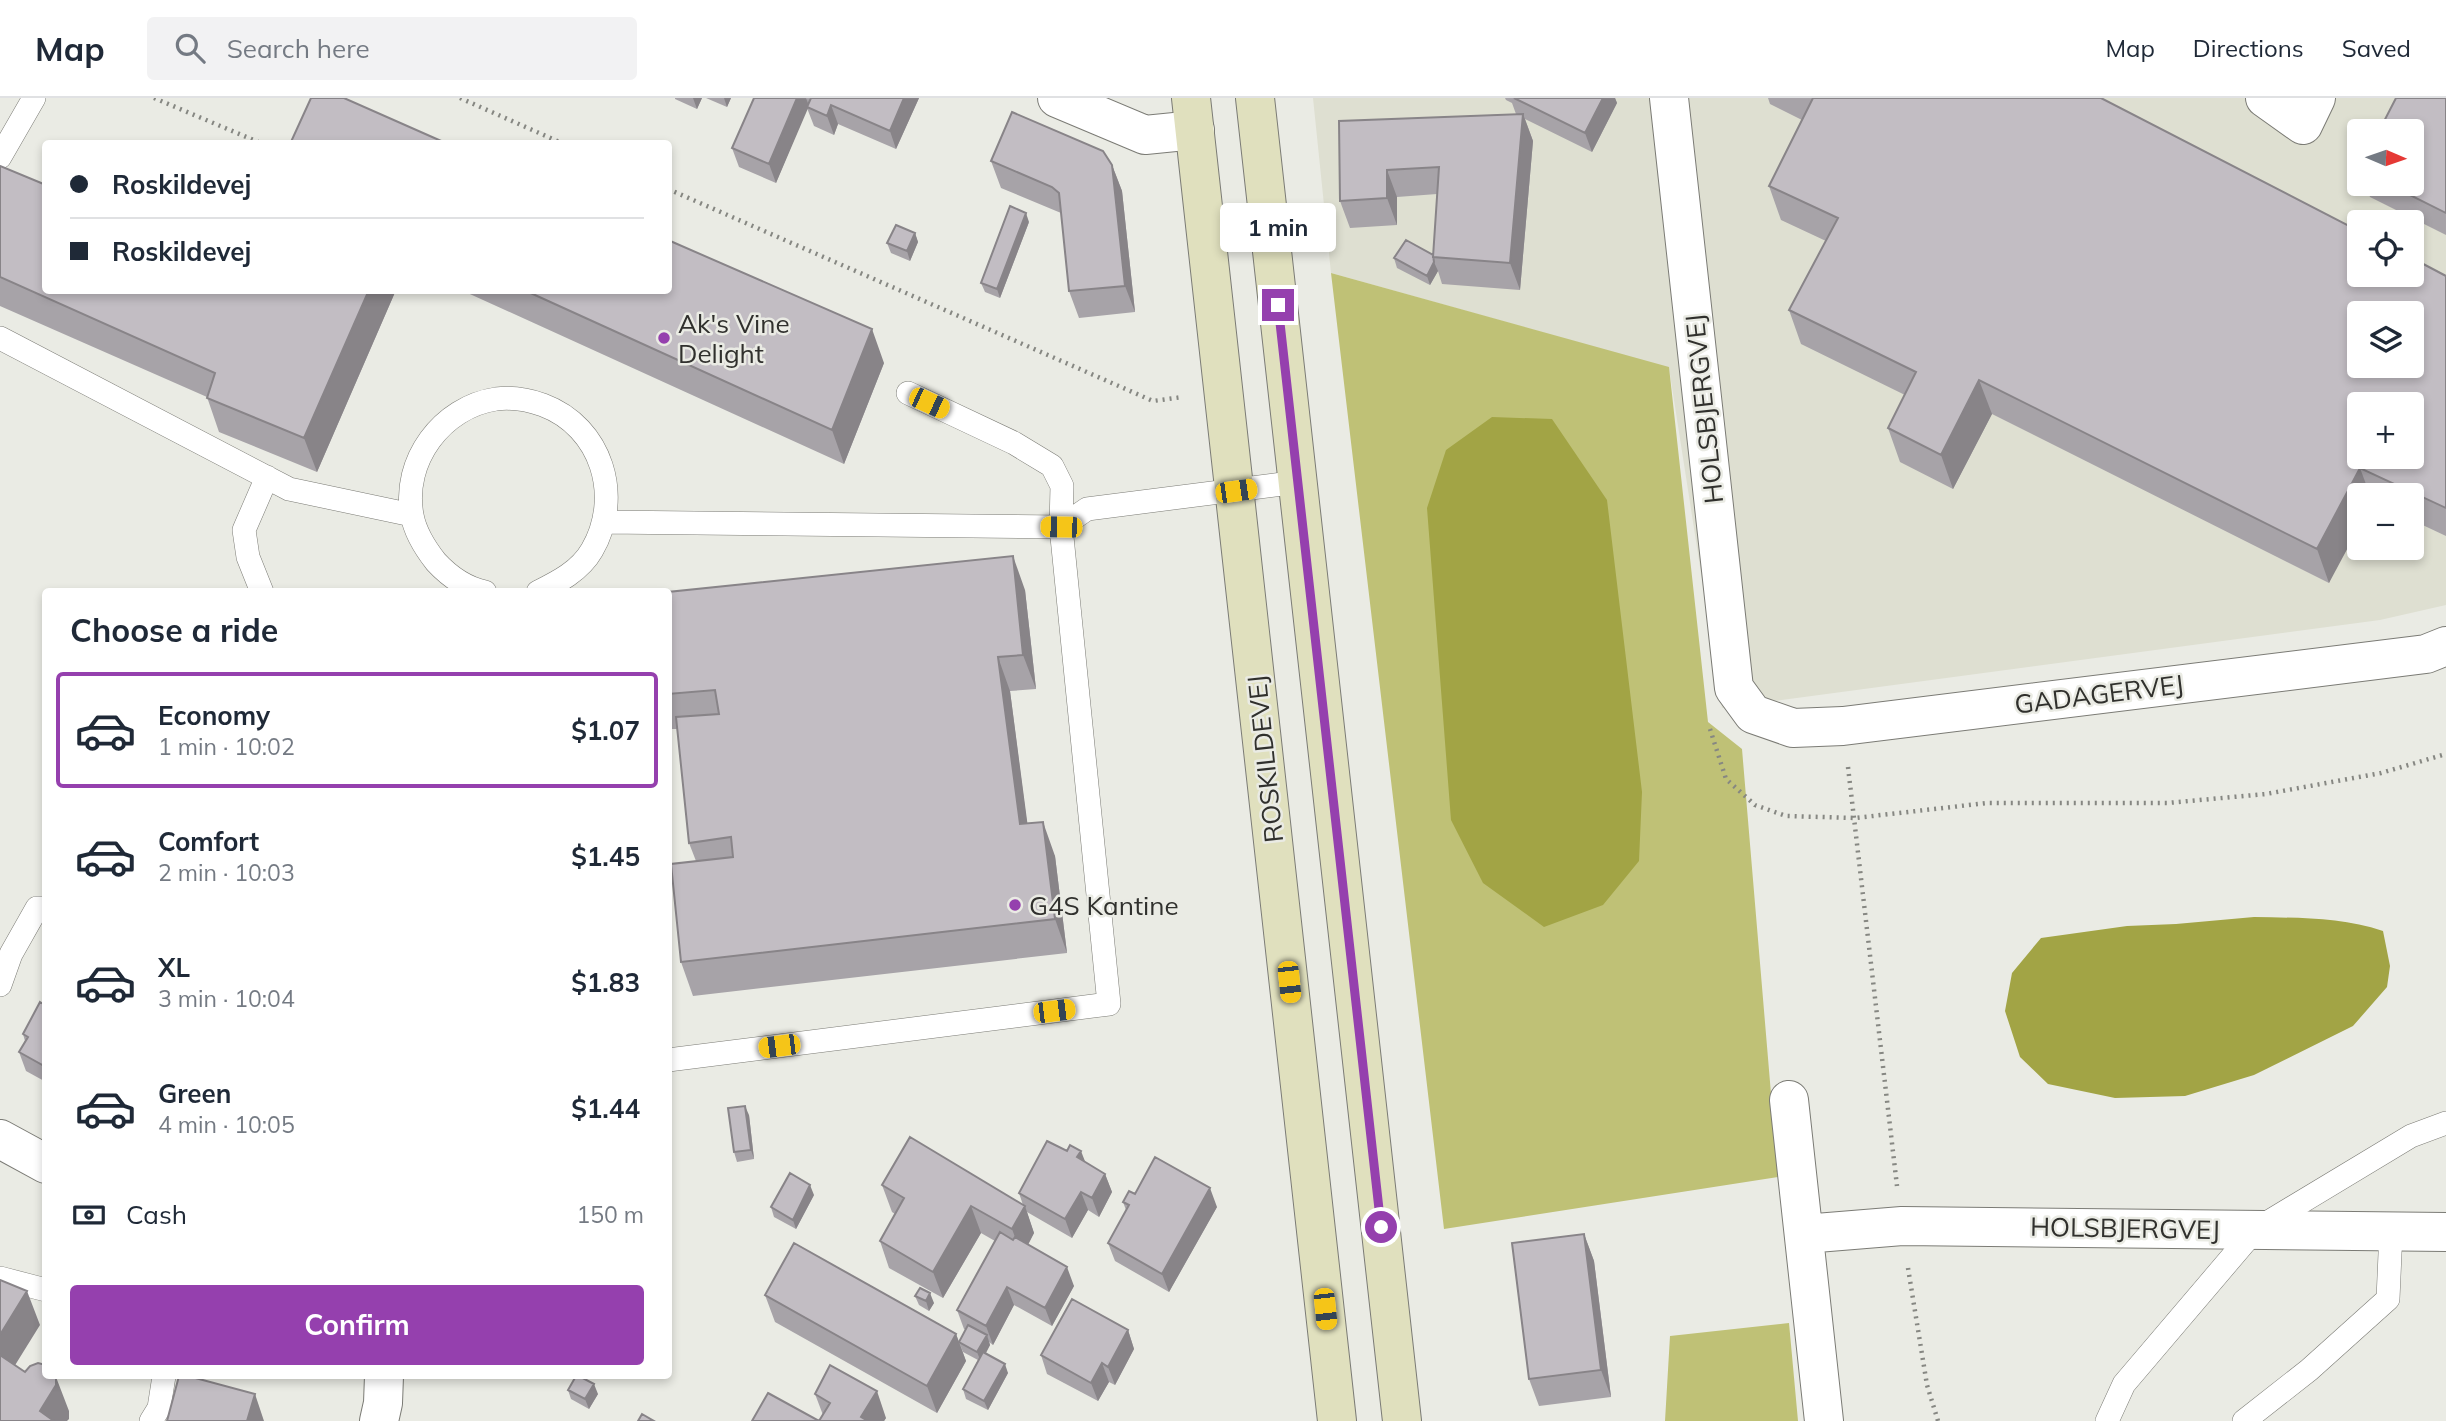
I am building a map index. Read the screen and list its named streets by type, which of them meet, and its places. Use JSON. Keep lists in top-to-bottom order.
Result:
{
  "streets": {
    "main road": ["ROSKILDEVEJ"],
    "street": ["HOLSBJERGVEJ", "GADAGERVEJ"]
  },
  "crossings": [
    ["HOLSBJERGVEJ", "GADAGERVEJ"]
  ],
  "places": ["Ak's Vine Delight", "G4S Kantine"],
  "north": "right",
  "page": {
    "header": "Map",
    "search": "Search here",
    "nav": ["Map", "Directions", "Saved"],
    "map_buttons": ["+", "−"],
    "banner": ["Roskildevej", "Roskildevej"],
    "bubble": "1 min",
    "heading": "Choose a ride",
    "list": [
      {
        "name": "Economy",
        "note": "1 min · 10:02",
        "value": "$1.07"
      },
      {
        "name": "Comfort",
        "note": "2 min · 10:03",
        "value": "$1.45"
      },
      {
        "name": "XL",
        "note": "3 min · 10:04",
        "value": "$1.83"
      },
      {
        "name": "Green",
        "note": "4 min · 10:05",
        "value": "$1.44"
      }
    ],
    "pay": ["Cash", "150 m"],
    "buttons": "Confirm"
  }
}
